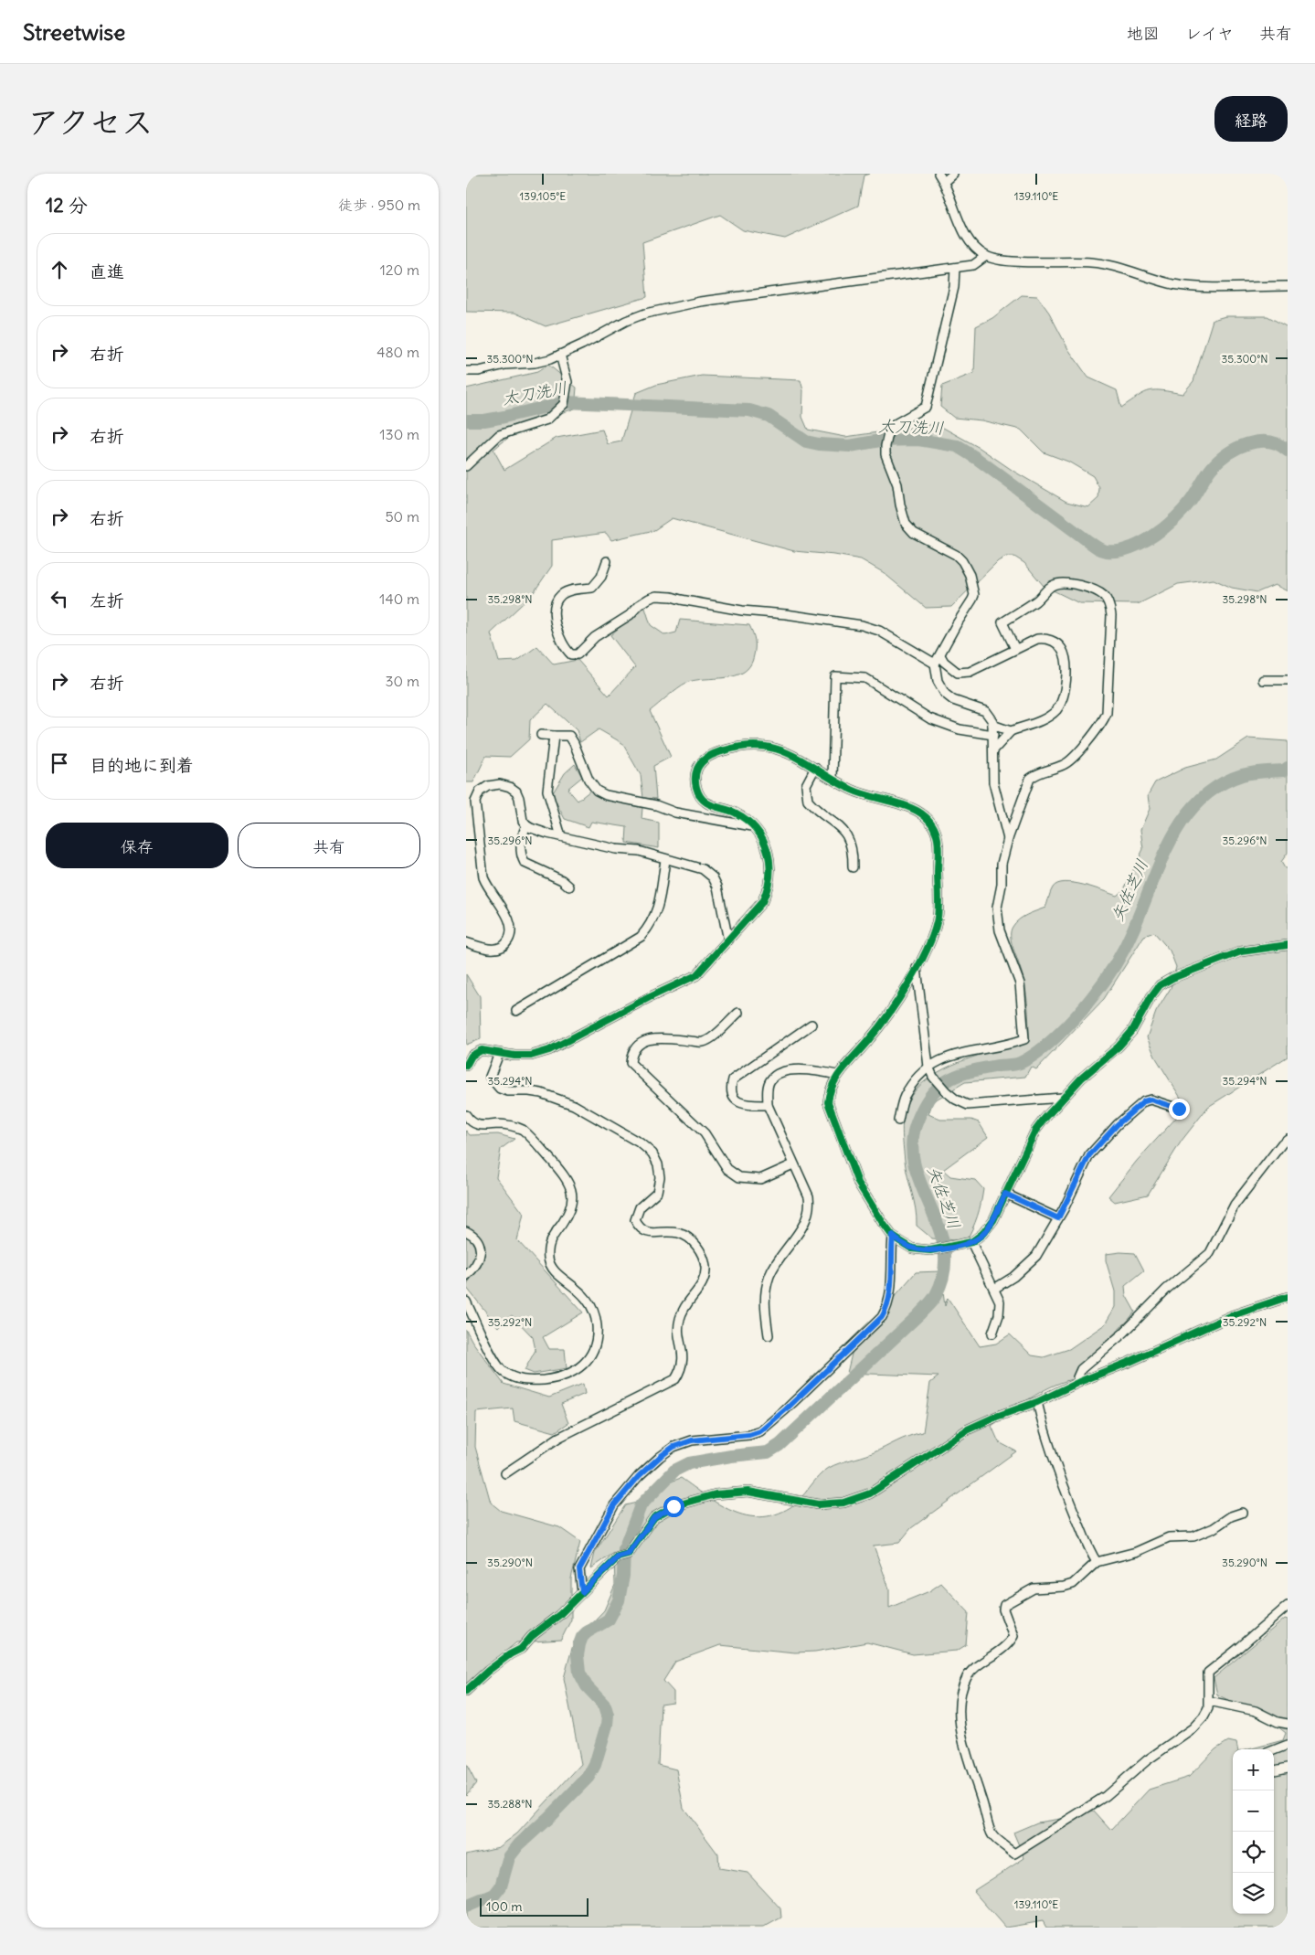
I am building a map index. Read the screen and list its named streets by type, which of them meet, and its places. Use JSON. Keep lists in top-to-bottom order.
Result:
{
  "water": ["太刀洗川", "矢佐芝川"],
  "scale_bar": "100 m",
  "page": {
    "header": "Streetwise",
    "nav": ["地図", "レイヤ", "共有"],
    "title": "アクセス",
    "buttons": [
      "経路",
      ["保存", "共有"]
    ],
    "heading": ["12 分", "徒歩 · 950 m"],
    "list": [
      ["直進", "120 m"],
      ["右折", "480 m"],
      ["右折", "130 m"],
      ["右折", "50 m"],
      ["左折", "140 m"],
      ["右折", "30 m"],
      "目的地に到着"
    ],
    "map_buttons": ["+", "−"],
    "scale": "100 m"
  },
  "coordinates": [
    "139.105°E",
    "139.110°E",
    "35.300°N",
    "35.298°N",
    "35.296°N",
    "35.294°N",
    "35.292°N",
    "35.290°N",
    "35.288°N"
  ]
}
